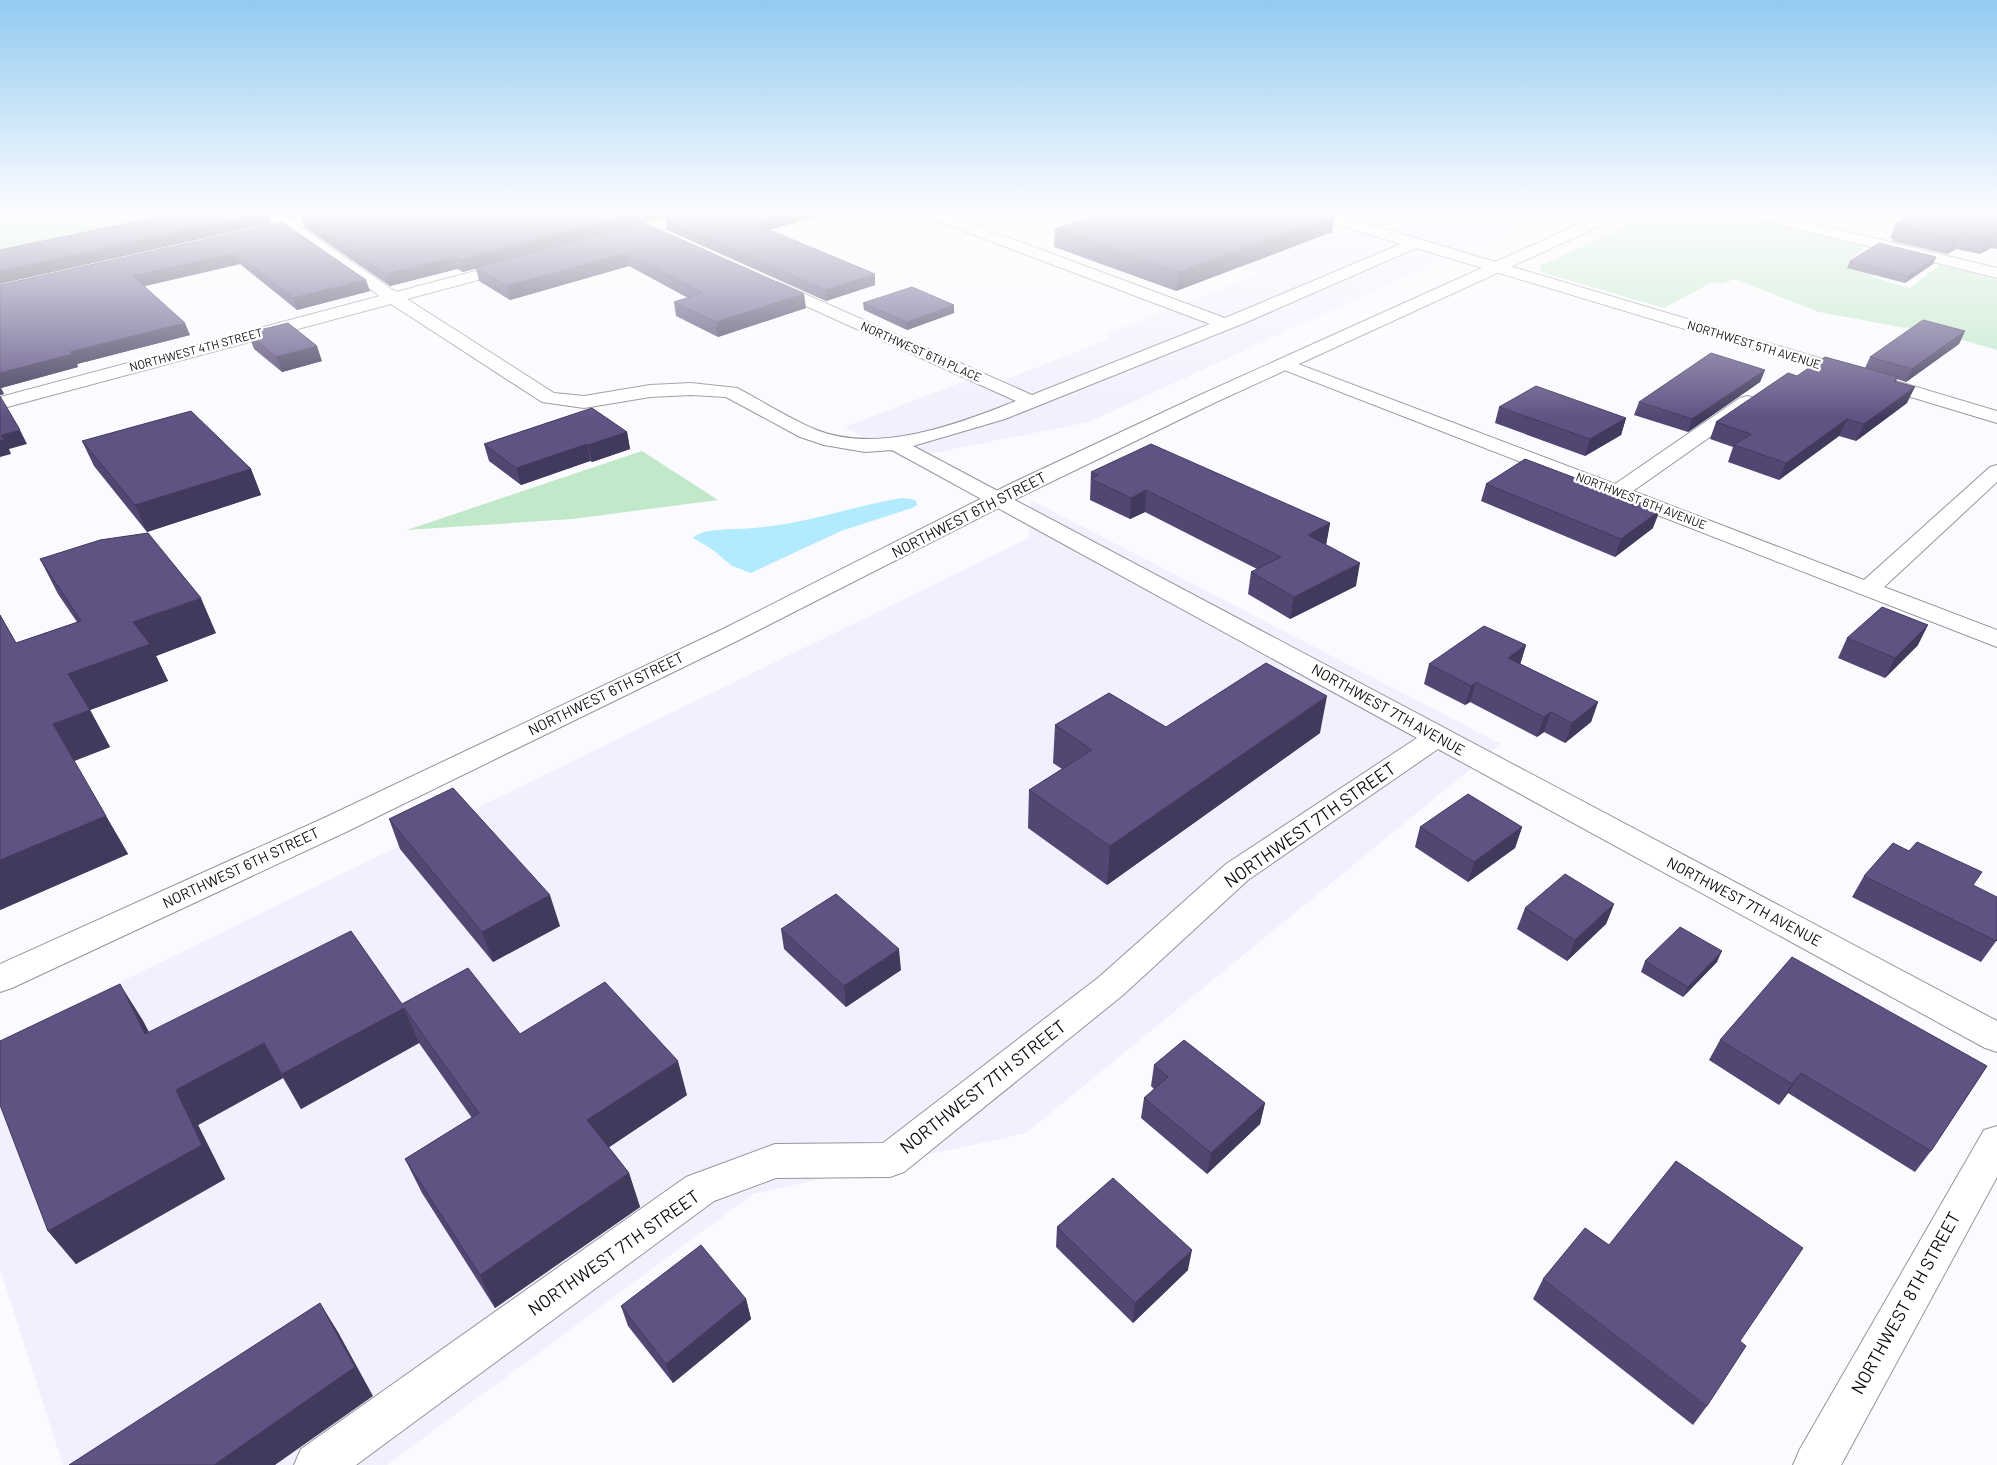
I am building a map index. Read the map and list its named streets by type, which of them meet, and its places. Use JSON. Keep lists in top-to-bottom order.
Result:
{
  "streets": {
    "street": [
      "NORTHWEST 5TH AVENUE",
      "NORTHWEST 4TH STREET",
      "NORTHWEST 6TH PLACE",
      "NORTHWEST 6TH AVENUE",
      "NORTHWEST 6TH STREET",
      "NORTHWEST 7TH AVENUE",
      "NORTHWEST 7TH STREET",
      "NORTHWEST 8TH STREET"
    ]
  },
  "crossings": [
    ["NORTHWEST 6TH AVENUE", "NORTHWEST 6TH STREET"],
    ["NORTHWEST 6TH STREET", "NORTHWEST 7TH AVENUE"],
    ["NORTHWEST 7TH AVENUE", "NORTHWEST 7TH STREET"]
  ]
}
